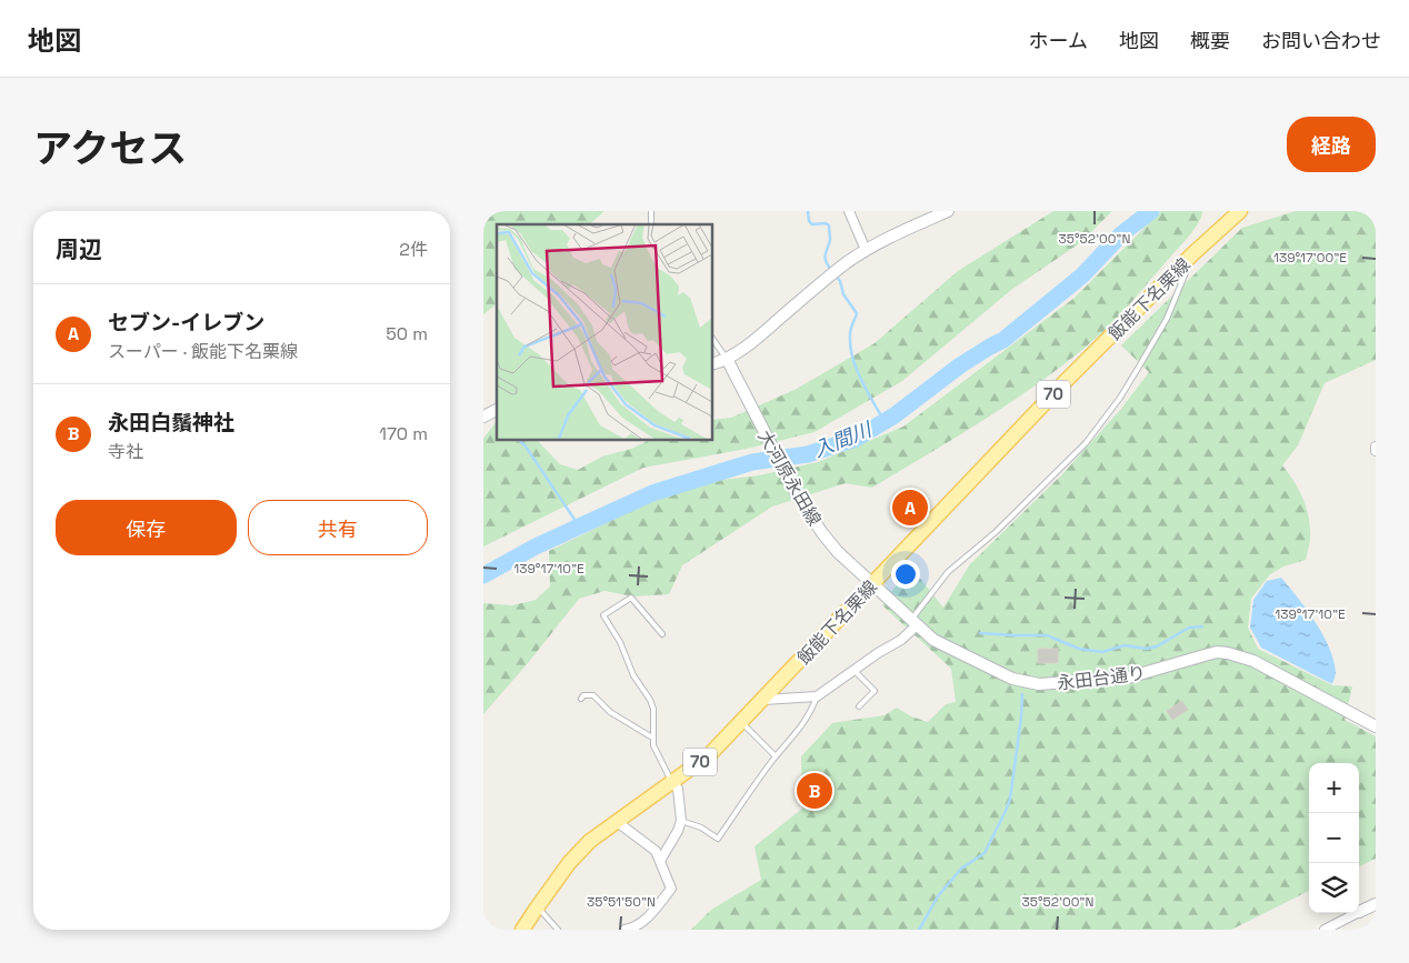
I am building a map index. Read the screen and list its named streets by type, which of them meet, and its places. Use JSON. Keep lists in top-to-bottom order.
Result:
{
  "streets": {
    "main road": ["飯能下名栗線", "70"],
    "street": ["大河原永田線", "永田台通り"]
  },
  "crossings": [
    ["飯能下名栗線", "大河原永田線"],
    ["飯能下名栗線", "永田台通り"],
    ["大河原永田線", "永田台通り"]
  ],
  "water": ["入間川"],
  "page": {
    "header": "地図",
    "nav": [
      "ホーム",
      "地図",
      "概要",
      "お問い合わせ"
    ],
    "title": "アクセス",
    "buttons": [
      "経路",
      ["保存", "共有"]
    ],
    "heading": ["周辺", "2件"],
    "list": [
      {
        "mark": "A",
        "name": "セブン-イレブン",
        "note": "スーパー · 飯能下名栗線",
        "value": "50 m"
      },
      {
        "mark": "B",
        "name": "永田白鬚神社",
        "note": "寺社",
        "value": "170 m"
      }
    ],
    "pins": ["A", "B"],
    "map_buttons": ["+", "−"]
  },
  "coordinates": [
    "35°52'00\"N",
    "139°17'00\"E",
    "139°17'10\"E",
    "35°51'50\"N"
  ]
}
